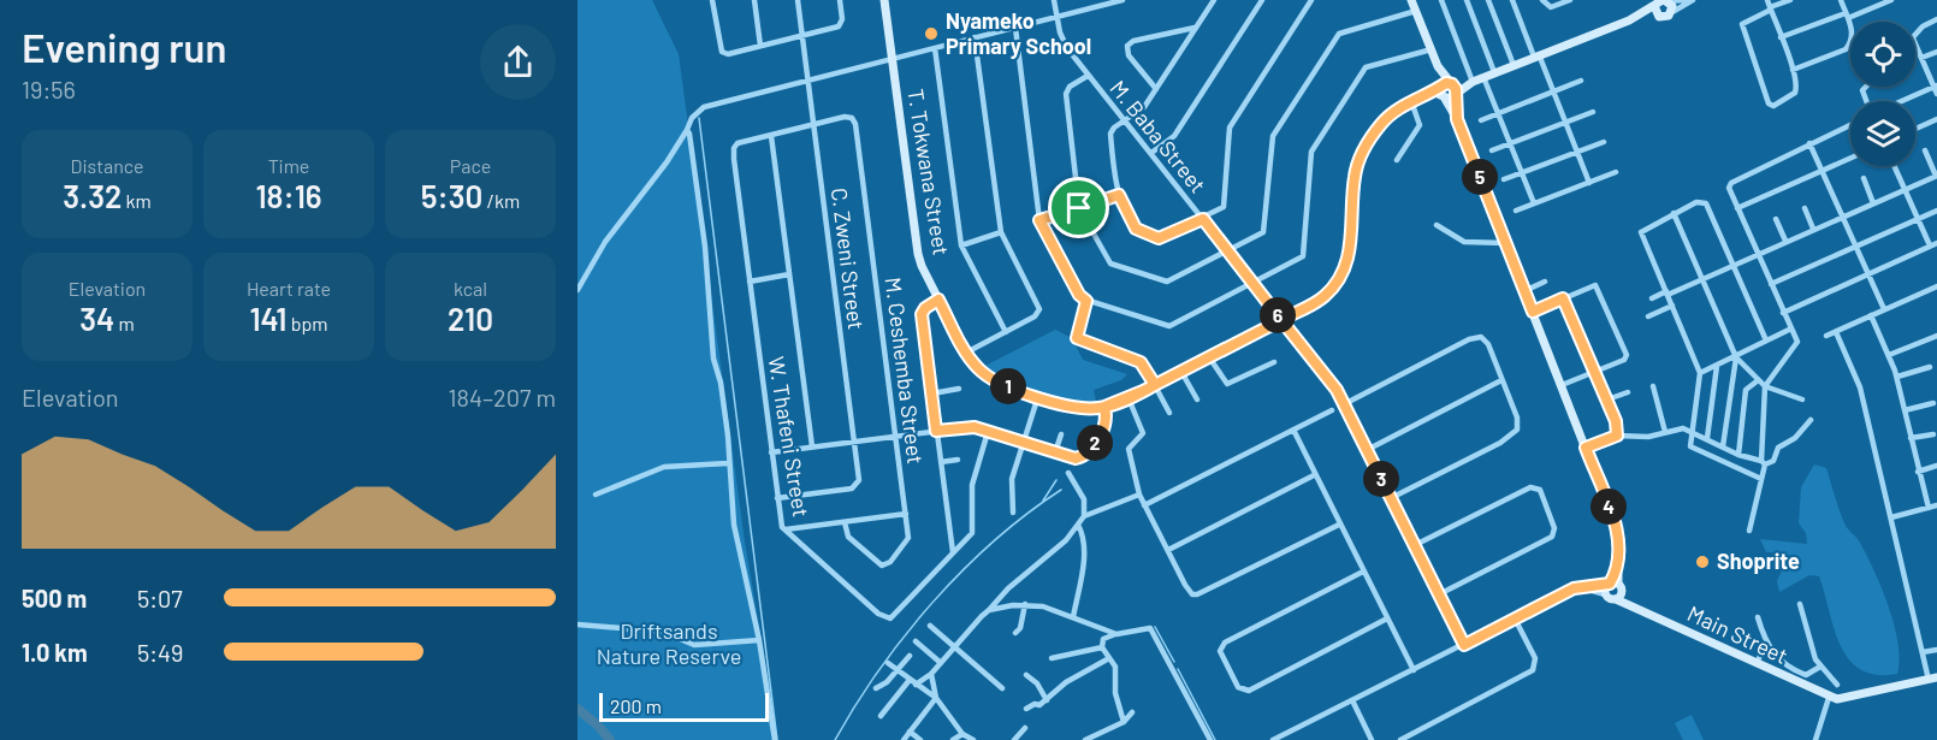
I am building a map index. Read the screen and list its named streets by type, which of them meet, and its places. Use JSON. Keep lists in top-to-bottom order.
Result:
{
  "streets": {
    "street": [
      "M. Baba Street",
      "T. Tokwana Street",
      "C. Zweni Street",
      "M. Ceshemba Street",
      "W. Thafeni Street",
      "Main Street"
    ]
  },
  "crossings": [
    ["M. Baba Street", "T. Tokwana Street"],
    ["C. Zweni Street", "W. Thafeni Street"],
    ["M. Ceshemba Street", "W. Thafeni Street"]
  ],
  "parks": ["Driftsands Nature Reserve"],
  "places": ["Nyameko Primary School", "Shoprite"],
  "scale_bar": "200 m",
  "page": {
    "heading": ["Evening run", "19:56"],
    "stats": [
      ["Distance", "3.32 km"],
      ["Time", "18:16"],
      ["Pace", "5:30 /km"],
      ["Elevation", "34 m"],
      ["Heart rate", "141 bpm"],
      ["kcal", "210"]
    ],
    "pins": [
      "5",
      "6",
      "1",
      "2",
      "3",
      "4"
    ],
    "chart": ["Elevation", "184–207 m"],
    "list": [
      {
        "name": "500 m",
        "note": "5:07"
      },
      {
        "name": "1.0 km",
        "note": "5:49"
      }
    ],
    "scale": "200 m"
  }
}
